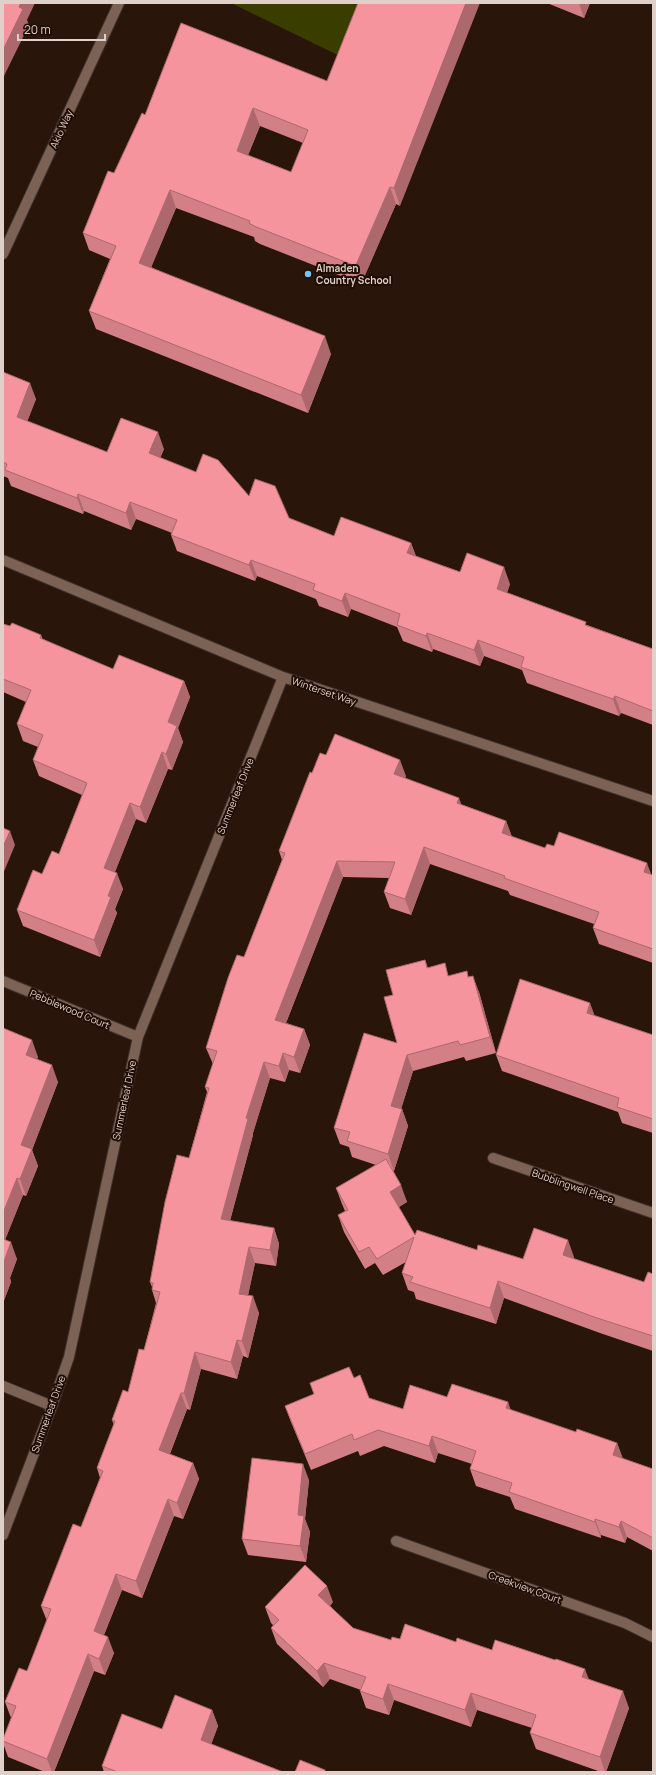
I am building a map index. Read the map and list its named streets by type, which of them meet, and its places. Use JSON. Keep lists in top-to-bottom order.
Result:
{
  "streets": {
    "street": [
      "Akio Way",
      "Winterset Way",
      "Summerleaf Drive",
      "Pebblewood Court",
      "Bubblingwell Place",
      "Creekview Court"
    ]
  },
  "crossings": [
    ["Winterset Way", "Summerleaf Drive"],
    ["Summerleaf Drive", "Pebblewood Court"]
  ],
  "places": ["Almaden Country School"],
  "scale_bar": "20 m"
}
